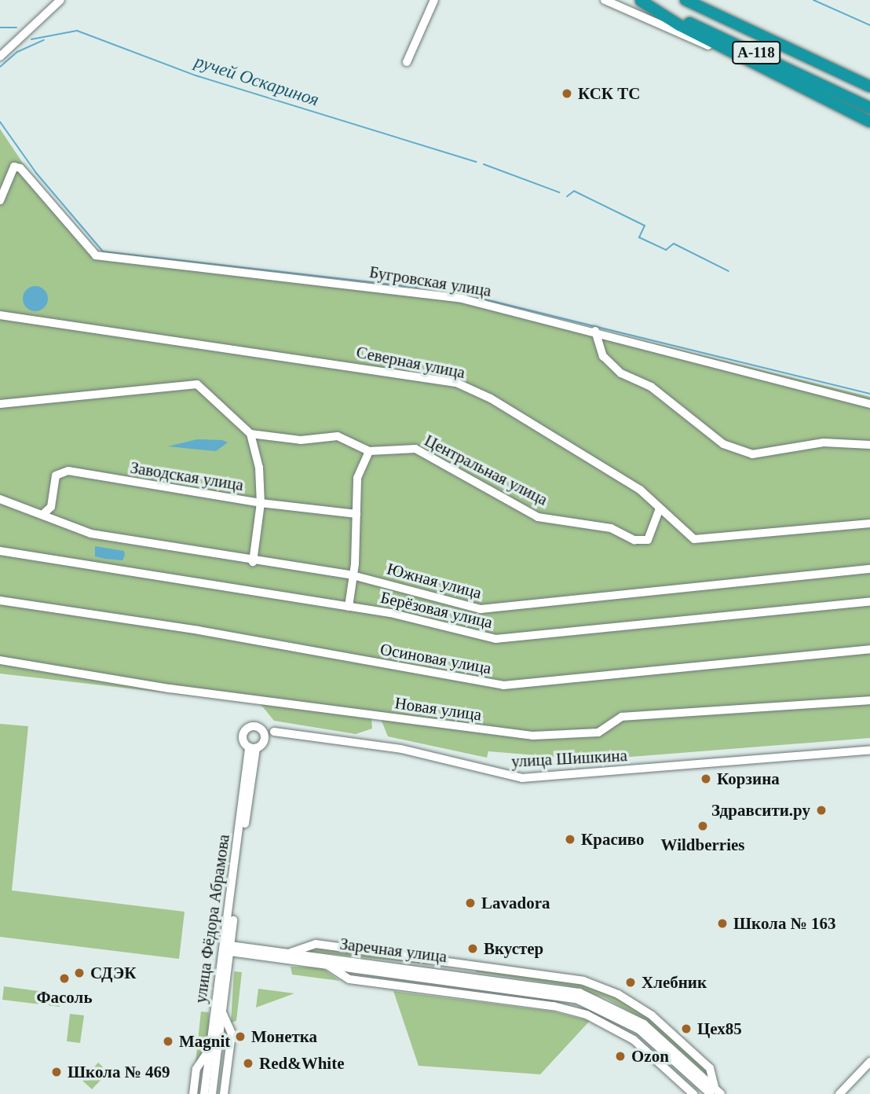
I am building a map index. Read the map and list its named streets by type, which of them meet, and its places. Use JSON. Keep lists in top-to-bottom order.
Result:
{
  "streets": {
    "highway": ["А-118"],
    "street": [
      "Бугровская улица",
      "Северная улица",
      "Центральная улица",
      "Заводская улица",
      "Южная улица",
      "Берёзовая улица",
      "Осиновая улица",
      "Новая улица",
      "улица Шишкина",
      "улица Фёдора Абрамова",
      "Заречная улица"
    ]
  },
  "crossings": [
    ["Северная улица", "Центральная улица"],
    ["Заводская улица", "Южная улица"],
    ["улица Фёдора Абрамова", "Заречная улица"]
  ],
  "water": ["ручей Оскариноя"],
  "places": [
    "КСК ТС",
    "Корзина",
    "Здравсити.ру",
    "Wildberries",
    "Красиво",
    "Lavadora",
    "Школа № 163",
    "Вкустер",
    "СДЭК",
    "Фасоль",
    "Хлебник",
    "Цех85",
    "Монетка",
    "Magnit",
    "Ozon",
    "Red&White",
    "Школа № 469"
  ]
}
